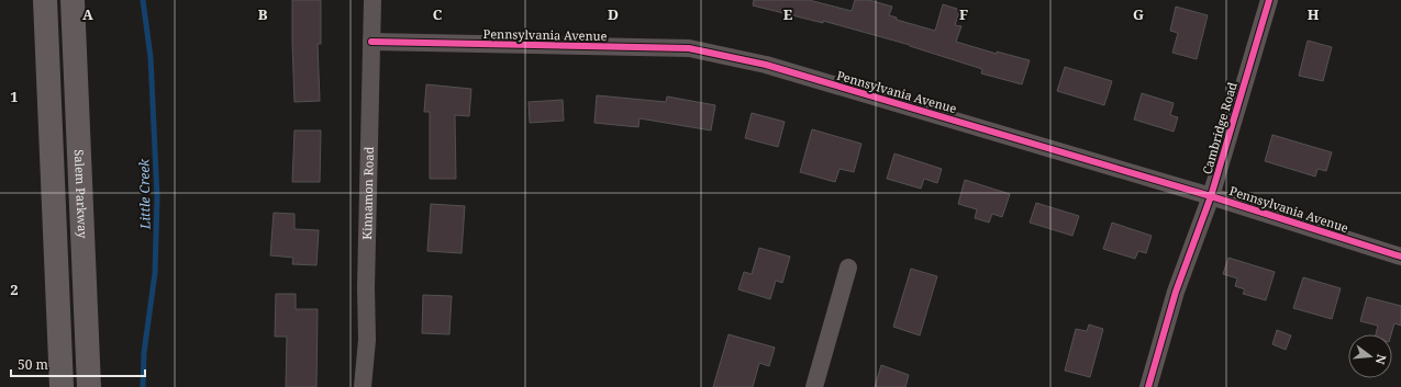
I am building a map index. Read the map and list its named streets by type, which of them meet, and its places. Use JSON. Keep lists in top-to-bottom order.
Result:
{
  "streets": {
    "highway": ["Salem Parkway"],
    "street": ["Pennsylvania Avenue", "Cambridge Road", "Kinnamon Road"]
  },
  "crossings": [
    ["Pennsylvania Avenue", "Cambridge Road"],
    ["Pennsylvania Avenue", "Kinnamon Road"]
  ],
  "water": ["Little Creek"],
  "scale_bar": "50 m",
  "north": "right",
  "grid": {
    "columns": [
      "A",
      "B",
      "C",
      "D",
      "E",
      "F",
      "G",
      "H"
    ],
    "rows": ["1", "2"]
  }
}
